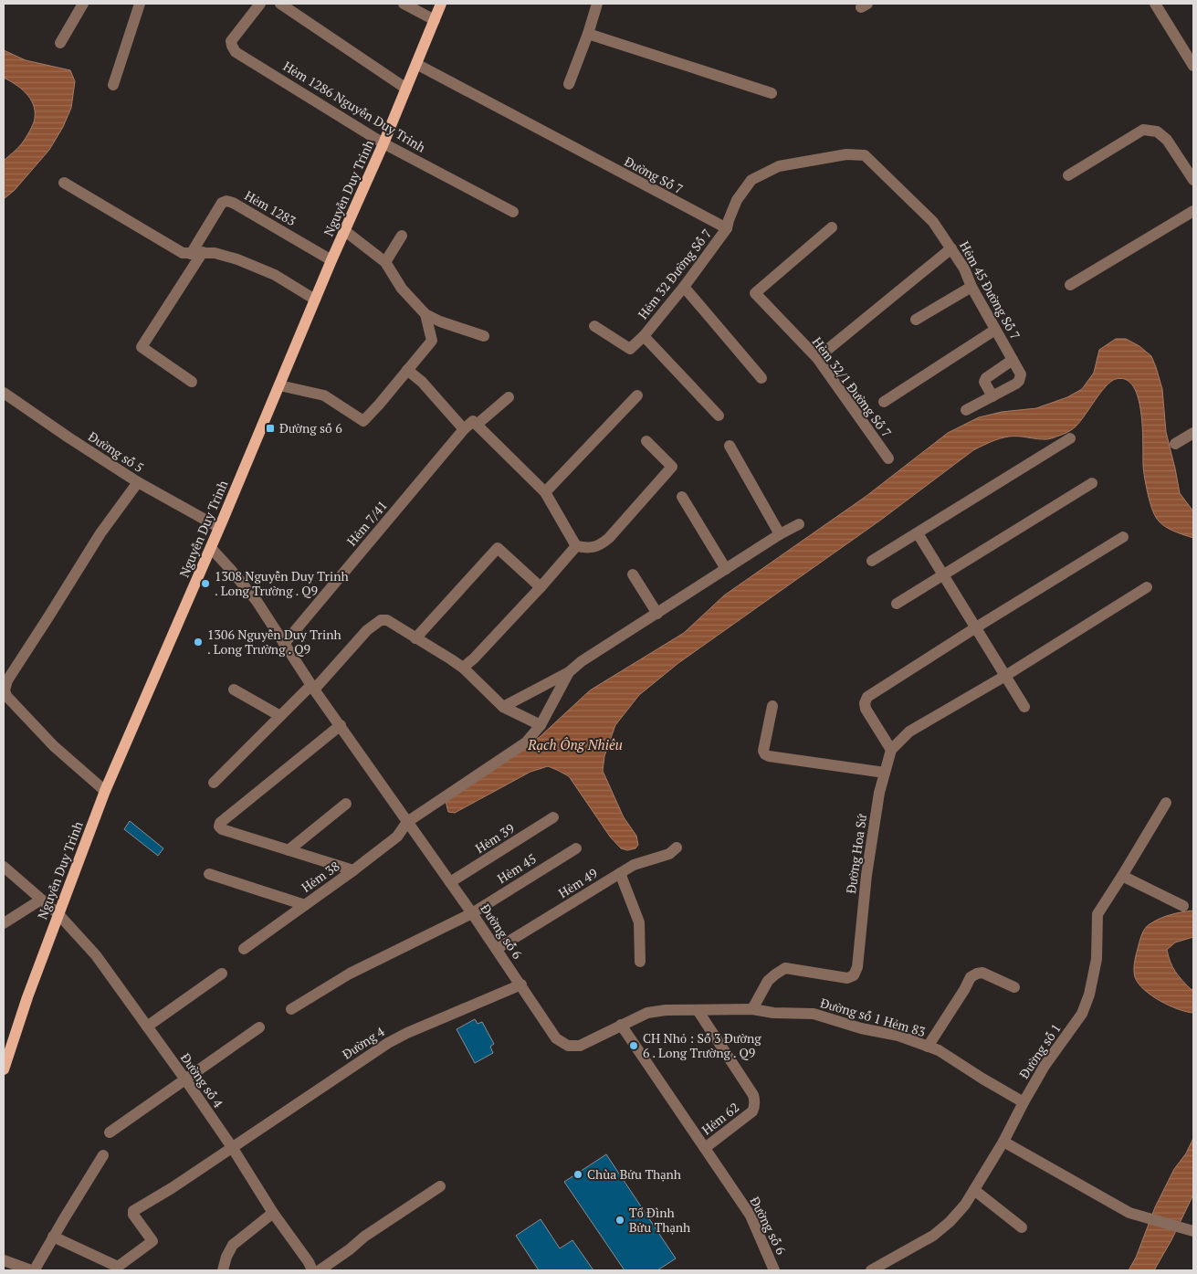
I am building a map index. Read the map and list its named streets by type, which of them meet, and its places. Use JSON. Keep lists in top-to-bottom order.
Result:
{
  "streets": {
    "main road": ["Nguyễn Duy Trinh"],
    "street": [
      "Hẻm 1286 Nguyễn Duy Trinh",
      "Đường Số 7",
      "Hẻm 1283",
      "Hẻm 32 Đường Số 7",
      "Hẻm 45 Đường Số 7",
      "Hẻm 32/1 Đường Số 7",
      "Đường số 5",
      "Hẻm 7/41",
      "Hẻm 39",
      "Đường Hoa Sứ",
      "Hẻm 45",
      "Hẻm 38",
      "Hẻm 49",
      "Đường số 6",
      "Đường số 1 Hẻm 83",
      "Đường 4",
      "Đường số 1",
      "Đường số 4",
      "Hẻm 62"
    ]
  },
  "crossings": [
    ["Hẻm 1286 Nguyễn Duy Trinh", "Nguyễn Duy Trinh"],
    ["Đường Số 7", "Nguyễn Duy Trinh"],
    ["Đường Số 7", "Hẻm 32 Đường Số 7"],
    ["Đường Số 7", "Hẻm 45 Đường Số 7"],
    ["Nguyễn Duy Trinh", "Hẻm 1283"],
    ["Nguyễn Duy Trinh", "Đường số 5"],
    ["Nguyễn Duy Trinh", "Đường số 6"],
    ["Nguyễn Duy Trinh", "Đường số 4"],
    ["Hẻm 32 Đường Số 7", "Hẻm 45 Đường Số 7"],
    ["Hẻm 7/41", "Đường số 6"],
    ["Hẻm 39", "Đường số 6"],
    ["Đường Hoa Sứ", "Đường số 1 Hẻm 83"],
    ["Hẻm 45", "Đường số 6"],
    ["Hẻm 38", "Đường số 6"],
    ["Hẻm 49", "Đường số 6"],
    ["Đường số 6", "Đường số 1 Hẻm 83"],
    ["Đường số 6", "Đường 4"],
    ["Đường số 6", "Hẻm 62"],
    ["Đường số 1 Hẻm 83", "Đường số 1"],
    ["Đường số 1 Hẻm 83", "Hẻm 62"],
    ["Đường 4", "Đường số 4"]
  ],
  "water": ["Rạch Ông Nhiêu"],
  "places": {
    "transit": ["Đường số 6"],
    "other": [
      "1308 Nguyễn Duy Trinh . Long Trường . Q9",
      "1306 Nguyễn Duy Trinh . Long Trường . Q9",
      "CH Nhỏ : Số 3 Đường 6 . Long Trường . Q9",
      "Chùa Bửu Thạnh",
      "Tổ Đình Bửu Thạnh"
    ]
  }
}
